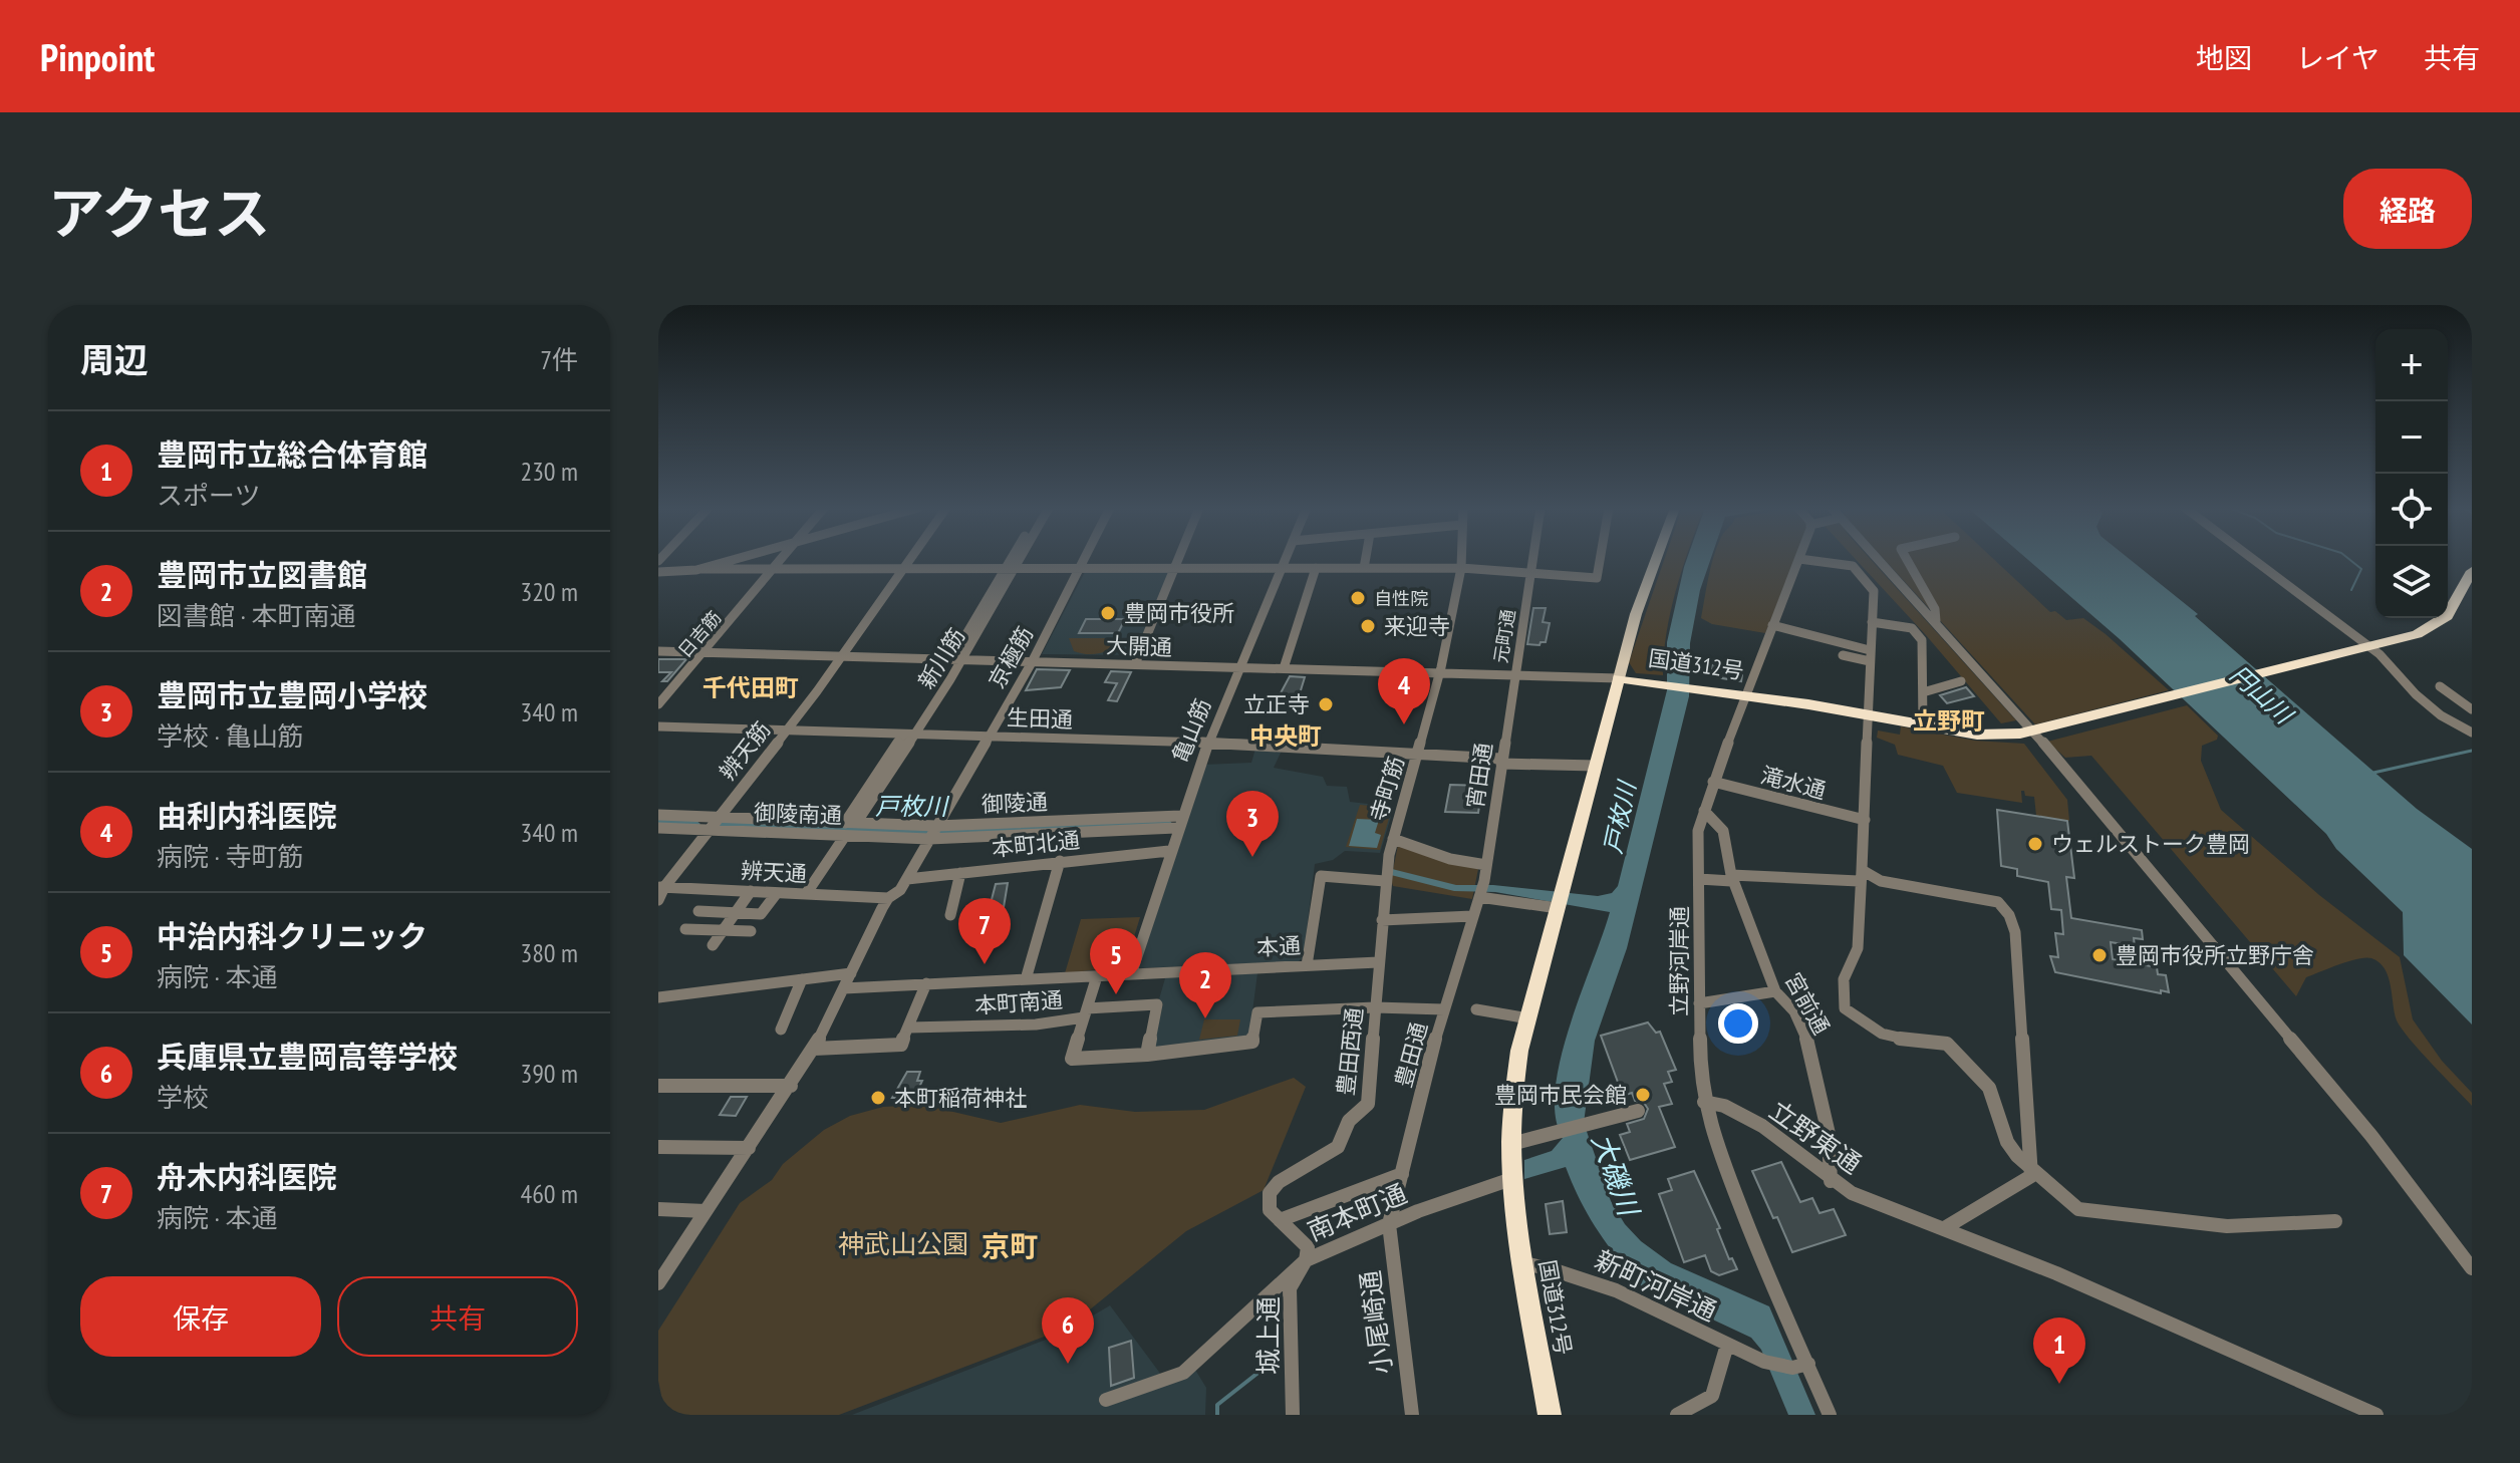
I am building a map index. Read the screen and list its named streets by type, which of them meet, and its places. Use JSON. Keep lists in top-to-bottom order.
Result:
{
  "streets": {
    "highway": ["国道312号"],
    "street": [
      "日吉筋",
      "元町通",
      "大開通",
      "京極筋",
      "新川筋",
      "生田通",
      "亀山筋",
      "辨天筋",
      "宵田通",
      "滝水通",
      "寺町筋",
      "御陵通",
      "御陵南通",
      "本町北通",
      "辨天通",
      "本通",
      "立野河岸通",
      "本町南通",
      "宮前通",
      "豊田西通",
      "豊田通",
      "立野東通",
      "南本町通",
      "新町河岸通",
      "小尾崎通",
      "城上通"
    ]
  },
  "crossings": [
    ["日吉筋", "大開通"],
    ["元町通", "大開通"],
    ["元町通", "宵田通"],
    ["大開通", "京極筋"],
    ["大開通", "新川筋"],
    ["大開通", "国道312号"],
    ["大開通", "亀山筋"],
    ["大開通", "辨天筋"],
    ["大開通", "宵田通"],
    ["大開通", "寺町筋"],
    ["京極筋", "生田通"],
    ["京極筋", "御陵通"],
    ["京極筋", "御陵南通"],
    ["京極筋", "本町北通"],
    ["京極筋", "辨天通"],
    ["京極筋", "本通"],
    ["新川筋", "生田通"],
    ["新川筋", "御陵通"],
    ["国道312号", "生田通"],
    ["国道312号", "立野河岸通"],
    ["国道312号", "南本町通"],
    ["国道312号", "新町河岸通"],
    ["生田通", "亀山筋"],
    ["生田通", "辨天筋"],
    ["生田通", "宵田通"],
    ["生田通", "寺町筋"],
    ["亀山筋", "御陵通"],
    ["亀山筋", "御陵南通"],
    ["亀山筋", "本町北通"],
    ["亀山筋", "本通"],
    ["辨天筋", "御陵通"],
    ["辨天筋", "御陵南通"],
    ["辨天筋", "辨天通"],
    ["宵田通", "豊田通"],
    ["滝水通", "立野河岸通"],
    ["寺町筋", "豊田西通"],
    ["御陵通", "御陵南通"],
    ["本通", "豊田西通"],
    ["立野河岸通", "宮前通"],
    ["立野河岸通", "立野東通"],
    ["立野河岸通", "新町河岸通"],
    ["本町南通", "豊田西通"],
    ["本町南通", "豊田通"],
    ["宮前通", "立野東通"],
    ["豊田通", "南本町通"],
    ["豊田通", "小尾崎通"],
    ["南本町通", "小尾崎通"],
    ["南本町通", "城上通"]
  ],
  "districts": [
    "千代田町",
    "立野町",
    "中央町",
    "京町"
  ],
  "water": ["円山川", "戸枚川", "大磯川"],
  "parks": ["神武山公園"],
  "places": [
    "自性院",
    "豊岡市役所",
    "来迎寺",
    "立正寺",
    "ウェルストーク豊岡",
    "豊岡市役所立野庁舎",
    "豊岡市民会館",
    "本町稲荷神社"
  ],
  "page": {
    "header": "Pinpoint",
    "nav": ["地図", "レイヤ", "共有"],
    "title": "アクセス",
    "buttons": [
      "経路",
      ["保存", "共有"]
    ],
    "heading": ["周辺", "7件"],
    "map_buttons": ["+", "−"],
    "list": [
      {
        "mark": "1",
        "name": "豊岡市立総合体育館",
        "note": "スポーツ",
        "value": "230 m"
      },
      {
        "mark": "2",
        "name": "豊岡市立図書館",
        "note": "図書館 · 本町南通",
        "value": "320 m"
      },
      {
        "mark": "3",
        "name": "豊岡市立豊岡小学校",
        "note": "学校 · 亀山筋",
        "value": "340 m"
      },
      {
        "mark": "4",
        "name": "由利内科医院",
        "note": "病院 · 寺町筋",
        "value": "340 m"
      },
      {
        "mark": "5",
        "name": "中治内科クリニック",
        "note": "病院 · 本通",
        "value": "380 m"
      },
      {
        "mark": "6",
        "name": "兵庫県立豊岡高等学校",
        "note": "学校",
        "value": "390 m"
      },
      {
        "mark": "7",
        "name": "舟木内科医院",
        "note": "病院 · 本通",
        "value": "460 m"
      }
    ],
    "pins": [
      "4",
      "3",
      "7",
      "5",
      "2",
      "6",
      "1"
    ]
  }
}
